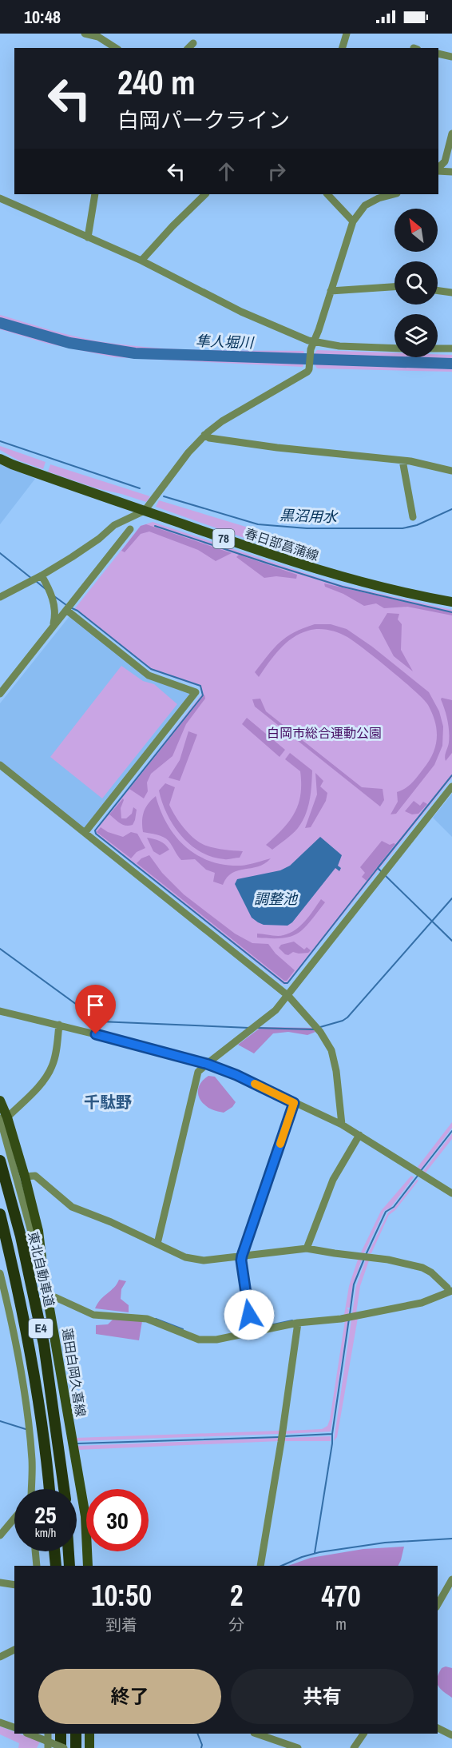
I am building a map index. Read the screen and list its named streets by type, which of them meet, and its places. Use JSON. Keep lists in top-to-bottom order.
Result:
{
  "streets": {
    "highway": ["東北自動車道", "E4"],
    "main road": ["78", "春日部菖蒲線", "蓮田白岡久喜線"]
  },
  "districts": ["千駄野"],
  "water": ["隼人堀川", "黒沼用水", "調整池"],
  "parks": ["白岡市総合運動公園"],
  "north": "top left",
  "page": {
    "status": "10:48",
    "turn": ["240 m", "白岡パークライン"],
    "speed": "25 km/h",
    "limit": "30",
    "eta": [
      "10:50",
      "到着",
      "2",
      "分",
      "470",
      "m"
    ],
    "buttons": ["終了", "共有"]
  }
}
